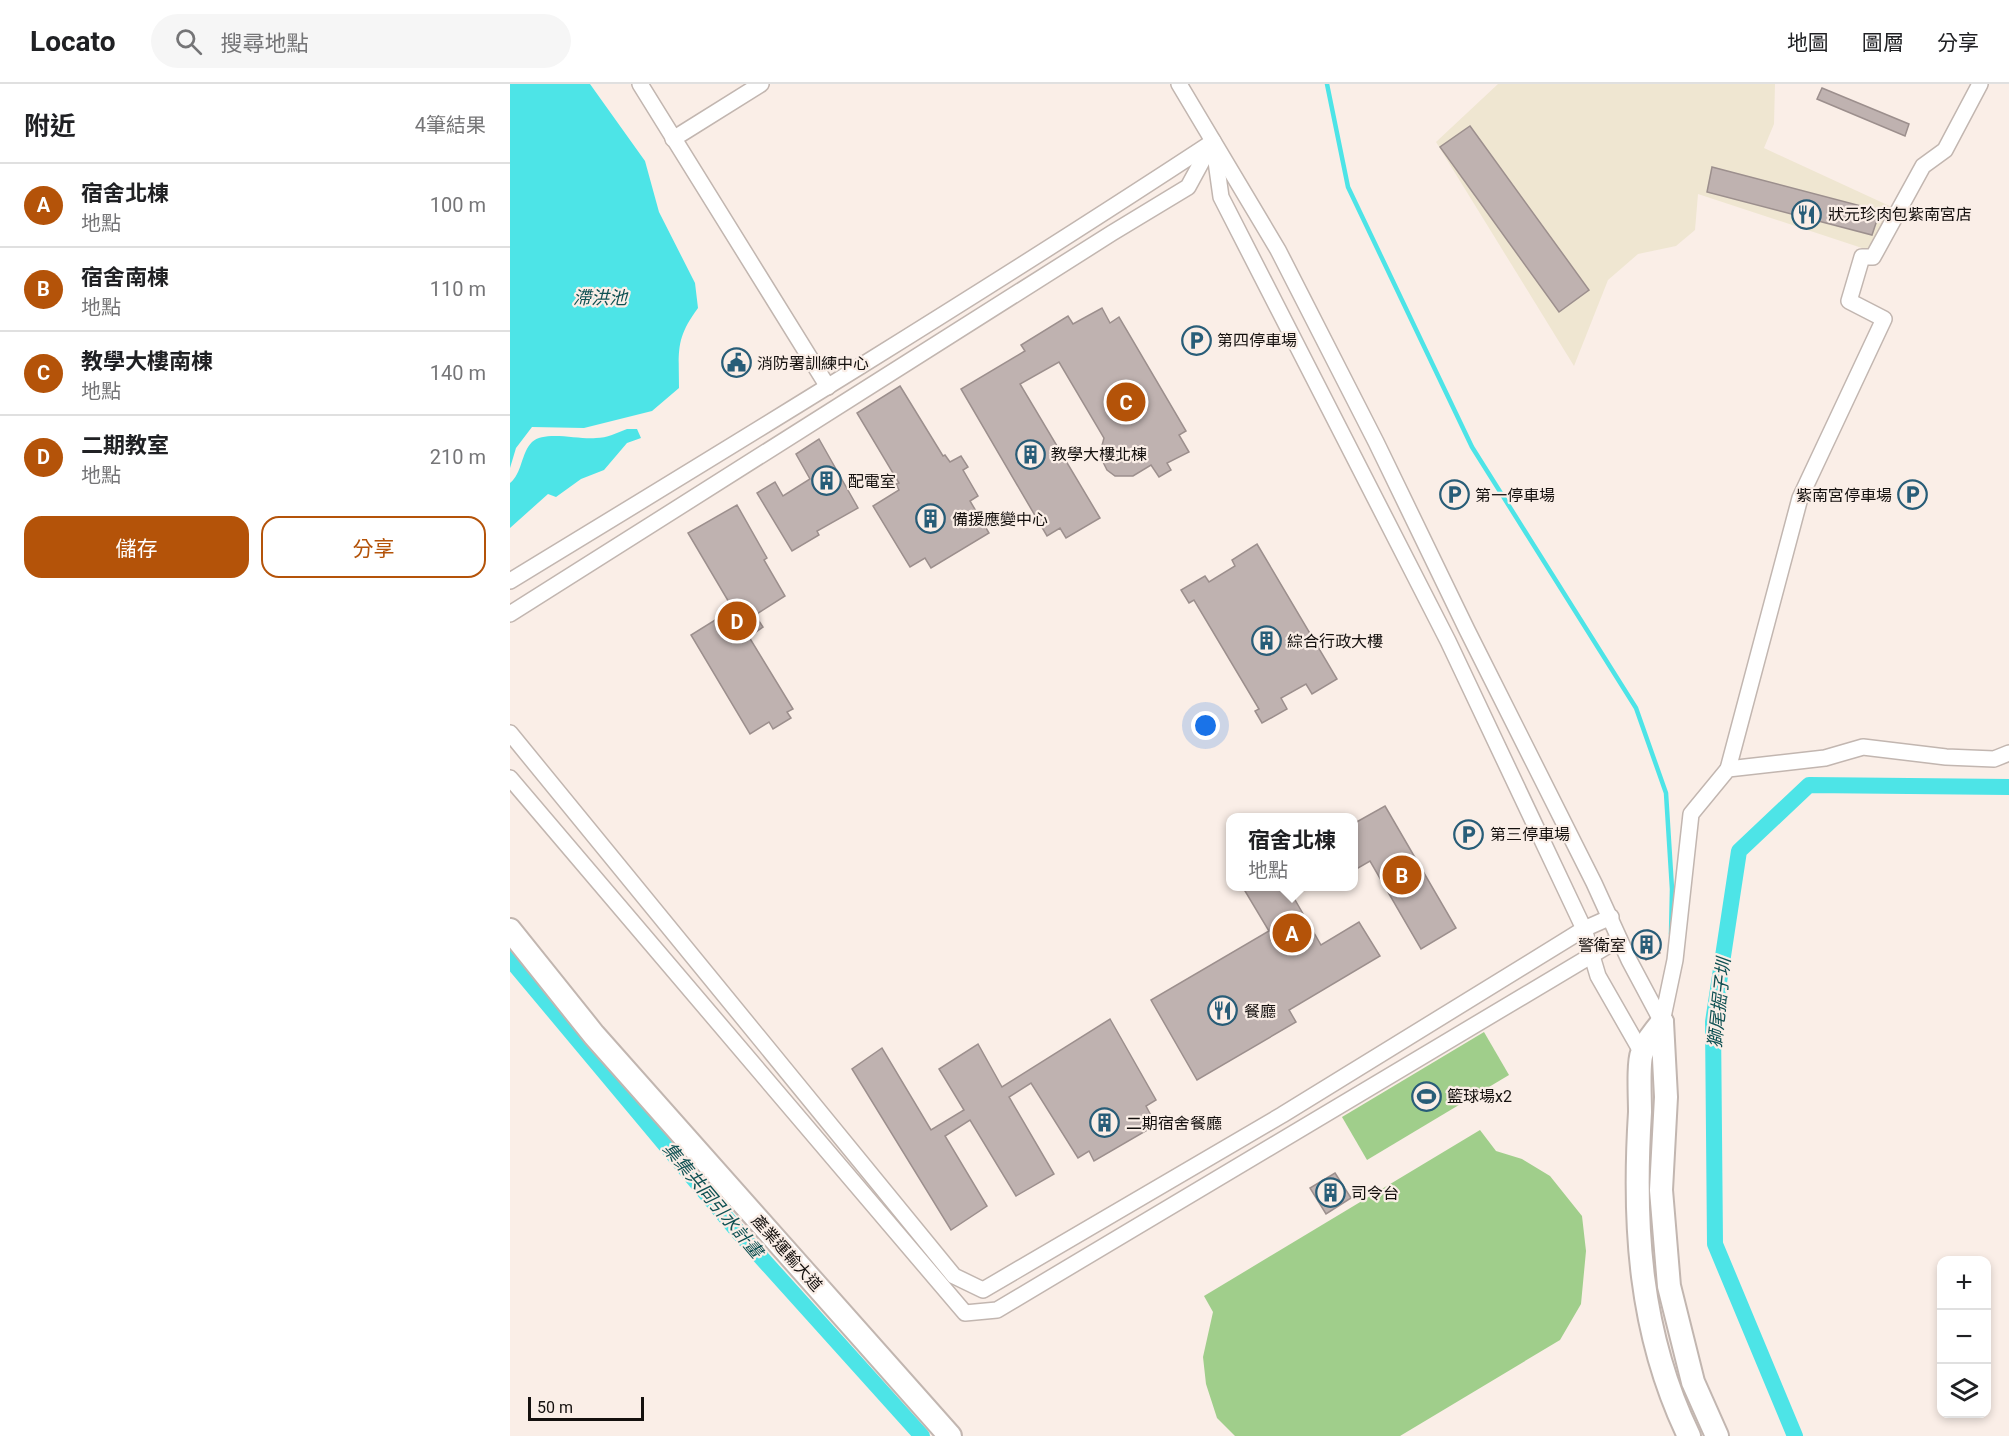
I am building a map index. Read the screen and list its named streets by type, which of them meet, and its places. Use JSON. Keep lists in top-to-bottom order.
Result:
{
  "streets": {
    "street": ["產業運輸大道"]
  },
  "water": ["滯洪池", "獅尾掘子圳", "集集共同引水計畫"],
  "places": {
    "restaurant": ["狀元珍肉包紫南宮店", "餐廳"],
    "parking": [
      "第四停車場",
      "第一停車場",
      "紫南宮停車場",
      "第三停車場"
    ],
    "public building": ["消防署訓練中心"],
    "building": [
      "教學大樓北棟",
      "配電室",
      "備援應變中心",
      "綜合行政大樓",
      "警衛室",
      "二期宿舍餐廳",
      "司令台"
    ],
    "sports": ["籃球場x2"]
  },
  "scale_bar": "50 m",
  "page": {
    "header": "Locato",
    "search": "搜尋地點",
    "nav": ["地圖", "圖層", "分享"],
    "heading": ["附近", "4筆結果"],
    "list": [
      {
        "mark": "A",
        "name": "宿舍北棟",
        "note": "地點",
        "value": "100 m"
      },
      {
        "mark": "B",
        "name": "宿舍南棟",
        "note": "地點",
        "value": "110 m"
      },
      {
        "mark": "C",
        "name": "教學大樓南棟",
        "note": "地點",
        "value": "140 m"
      },
      {
        "mark": "D",
        "name": "二期教室",
        "note": "地點",
        "value": "210 m"
      }
    ],
    "pins": [
      "C",
      "D",
      "B",
      "A"
    ],
    "buttons": ["儲存", "分享"],
    "popup": ["宿舍北棟", "地點"],
    "map_buttons": ["+", "−"],
    "scale": "50 m"
  }
}
